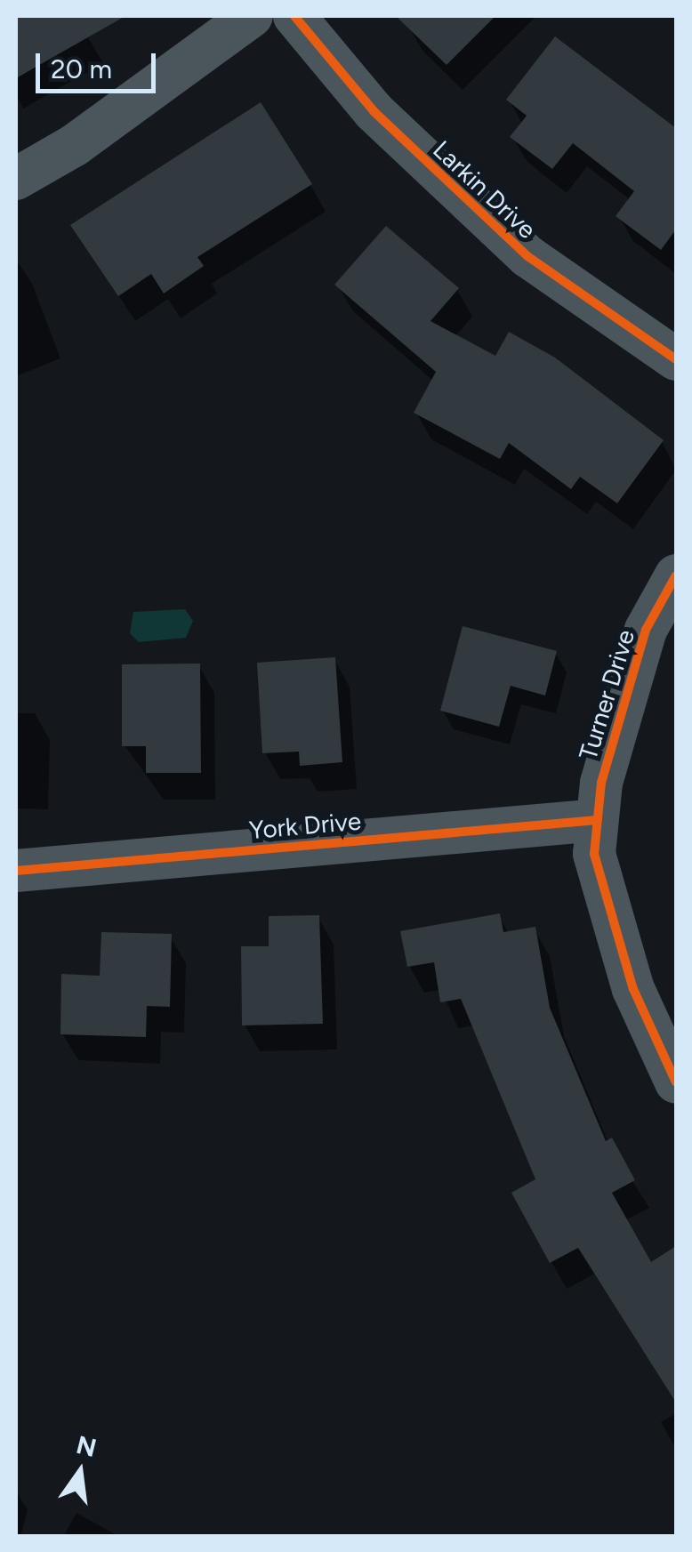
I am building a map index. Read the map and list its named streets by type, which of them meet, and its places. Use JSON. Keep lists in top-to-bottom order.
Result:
{
  "streets": {
    "street": ["Larkin Drive", "Turner Drive", "York Drive"]
  },
  "crossings": [
    ["Turner Drive", "York Drive"]
  ],
  "scale_bar": "20 m",
  "north": "top"
}
